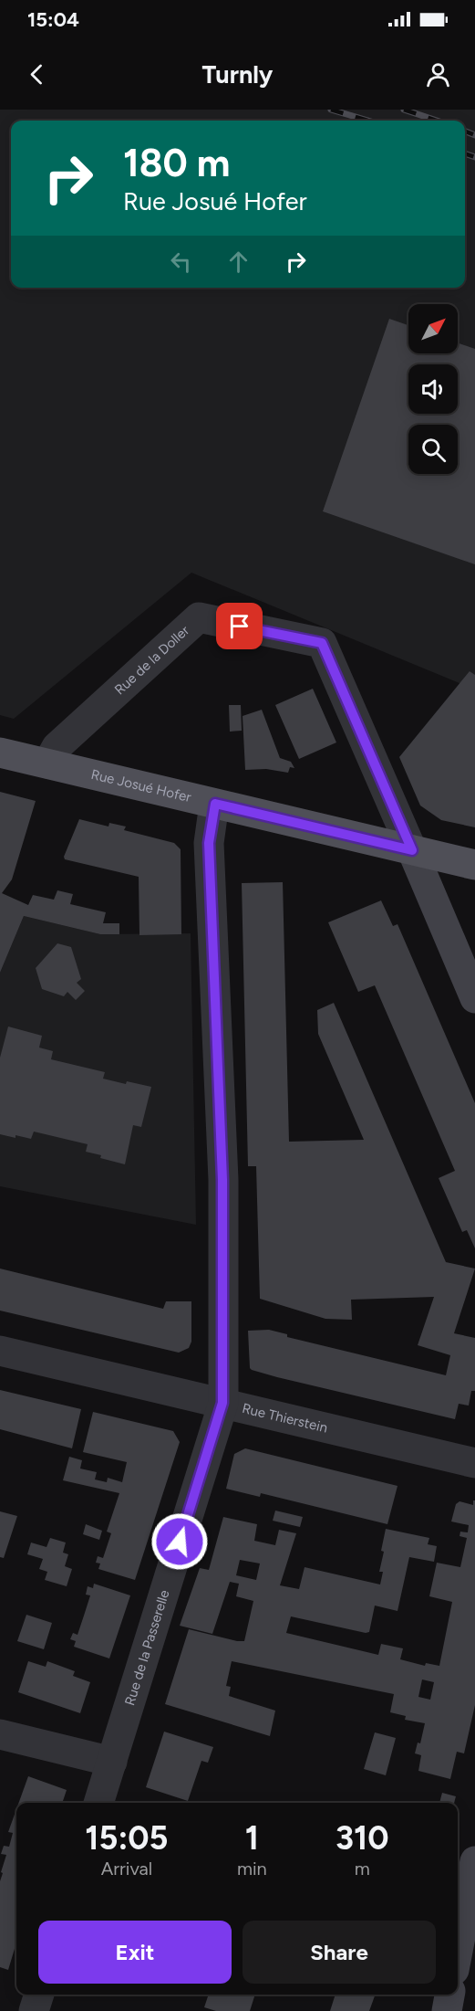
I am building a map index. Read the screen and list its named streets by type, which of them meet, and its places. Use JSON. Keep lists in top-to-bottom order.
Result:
{
  "streets": {
    "main road": ["Rue de la Doller", "Rue Josué Hofer"],
    "street": ["Rue Thierstein", "Rue de la Passerelle"]
  },
  "crossings": [
    ["Rue de la Doller", "Rue Josué Hofer"],
    ["Rue Josué Hofer", "Rue de la Passerelle"],
    ["Rue Thierstein", "Rue de la Passerelle"]
  ],
  "north": "top right",
  "page": {
    "status": "15:04",
    "header": "Turnly",
    "turn": ["180 m", "Rue Josué Hofer"],
    "eta": [
      "15:05",
      "Arrival",
      "1",
      "min",
      "310",
      "m"
    ],
    "buttons": ["Exit", "Share"]
  }
}
